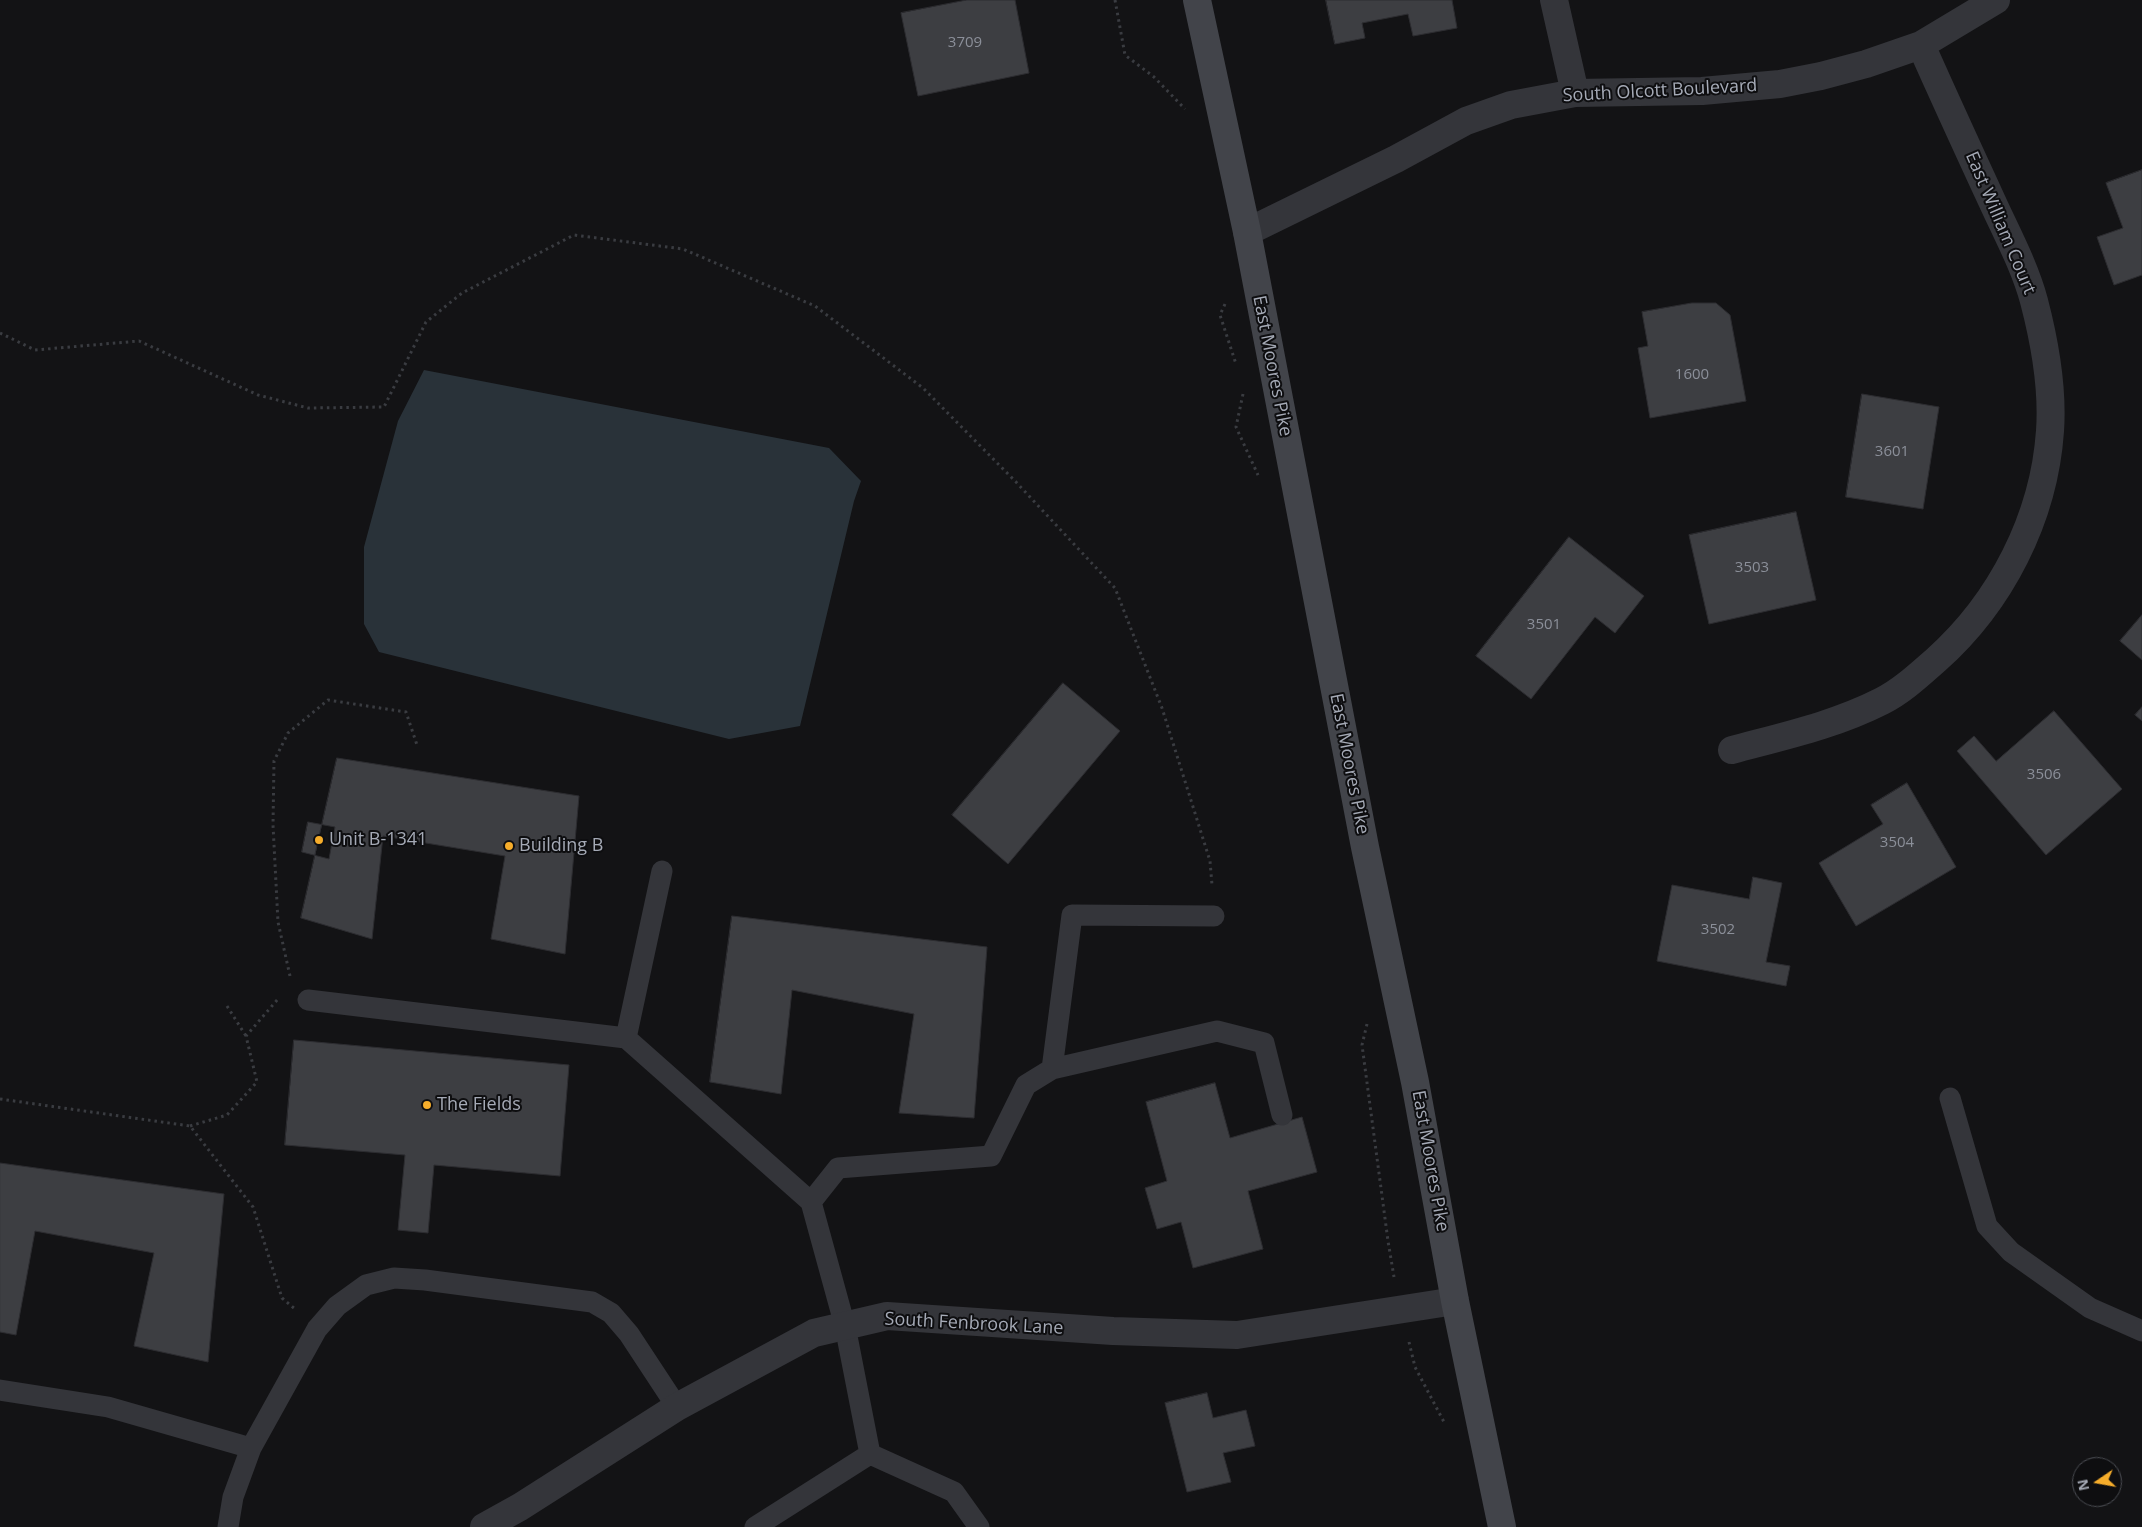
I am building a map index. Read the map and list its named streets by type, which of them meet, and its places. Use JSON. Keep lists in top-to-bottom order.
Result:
{
  "streets": {
    "main road": ["East Moores Pike"],
    "street": ["South Olcott Boulevard", "East William Court", "South Fenbrook Lane"]
  },
  "crossings": [
    ["South Olcott Boulevard", "East William Court"],
    ["South Olcott Boulevard", "East Moores Pike"],
    ["East Moores Pike", "South Fenbrook Lane"]
  ],
  "places": ["Unit B-1341", "Building B", "The Fields"],
  "house_numbers": [
    "3709",
    "1600",
    "3601",
    "3503",
    "3501",
    "3506",
    "3504",
    "3502"
  ],
  "north": "left"
}
